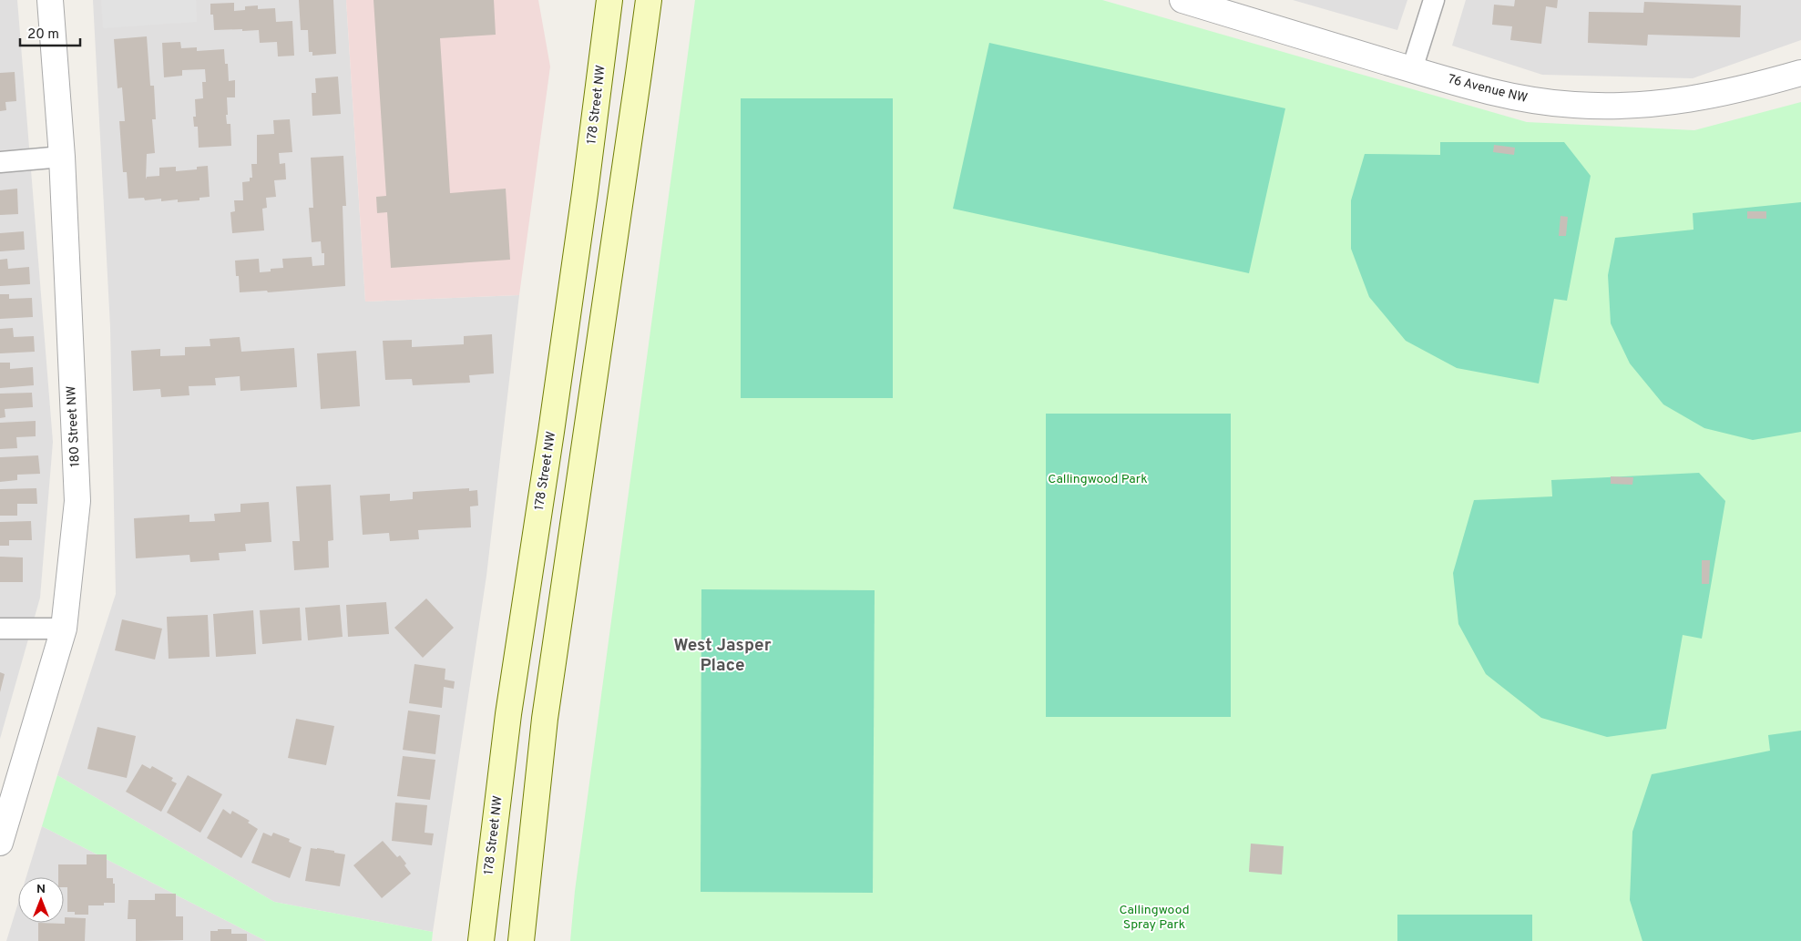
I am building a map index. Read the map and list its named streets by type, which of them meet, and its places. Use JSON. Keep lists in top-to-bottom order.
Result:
{
  "streets": {
    "main road": ["178 Street NW"],
    "street": ["76 Avenue NW", "180 Street NW"]
  },
  "districts": ["West Jasper Place"],
  "parks": ["Callingwood Park", "Callingwood Spray Park"],
  "scale_bar": "20 m",
  "north": "top"
}
